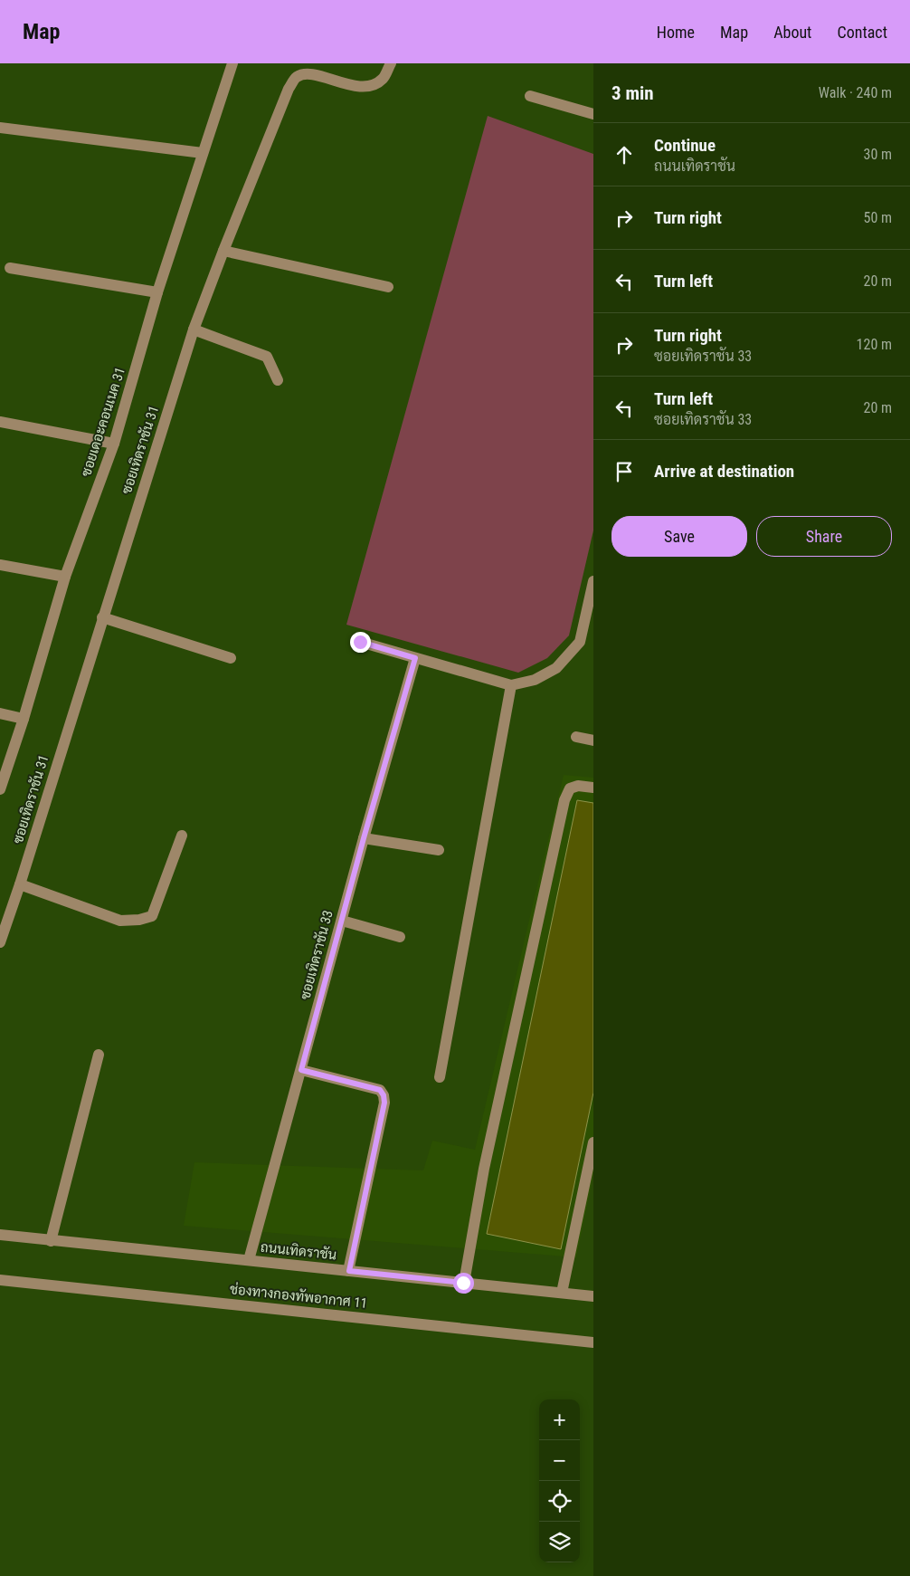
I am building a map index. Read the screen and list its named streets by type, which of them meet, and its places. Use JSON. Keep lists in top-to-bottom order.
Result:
{
  "streets": {
    "street": [
      "ซอยเดอะคอนเนค 31",
      "ซอยเทิดราชัน 31",
      "ซอยเทิดราชัน 33",
      "ถนนเทิดราชัน",
      "ช่องทางกองทัพอากาศ 11"
    ]
  },
  "crossings": [
    ["ซอยเทิดราชัน 33", "ถนนเทิดราชัน"]
  ],
  "page": {
    "header": "Map",
    "nav": [
      "Home",
      "Map",
      "About",
      "Contact"
    ],
    "heading": ["3 min", "Walk · 240 m"],
    "list": [
      ["Continue", "ถนนเทิดราชัน", "30 m"],
      ["Turn right", "50 m"],
      ["Turn left", "20 m"],
      ["Turn right", "ซอยเทิดราชัน 33", "120 m"],
      ["Turn left", "ซอยเทิดราชัน 33", "20 m"],
      "Arrive at destination"
    ],
    "buttons": ["Save", "Share"],
    "map_buttons": ["+", "−"]
  }
}
